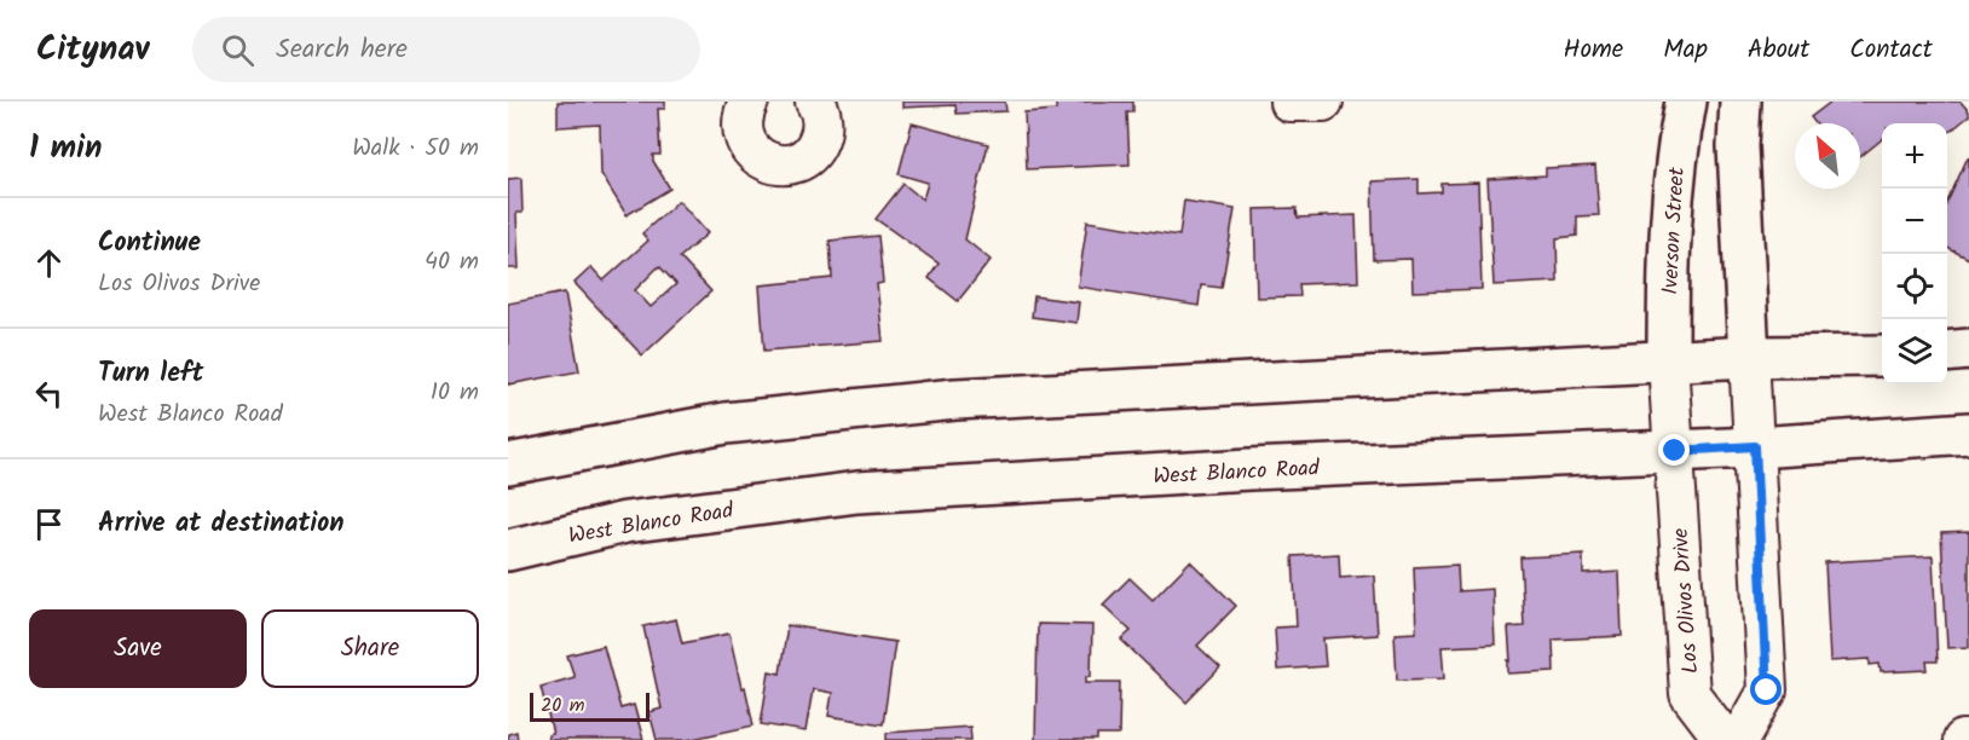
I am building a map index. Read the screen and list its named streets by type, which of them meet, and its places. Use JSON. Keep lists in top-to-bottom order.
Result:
{
  "streets": {
    "main road": ["Iverson Street", "West Blanco Road"],
    "street": ["Los Olivos Drive"]
  },
  "crossings": [
    ["Iverson Street", "Los Olivos Drive"],
    ["West Blanco Road", "Los Olivos Drive"]
  ],
  "scale_bar": "20 m",
  "north": "top left",
  "page": {
    "header": "Citynav",
    "search": "Search here",
    "nav": [
      "Home",
      "Map",
      "About",
      "Contact"
    ],
    "heading": ["1 min", "Walk · 50 m"],
    "map_buttons": ["+", "−"],
    "list": [
      ["Continue", "Los Olivos Drive", "40 m"],
      ["Turn left", "West Blanco Road", "10 m"],
      "Arrive at destination"
    ],
    "buttons": ["Save", "Share"],
    "scale": "20 m"
  }
}
